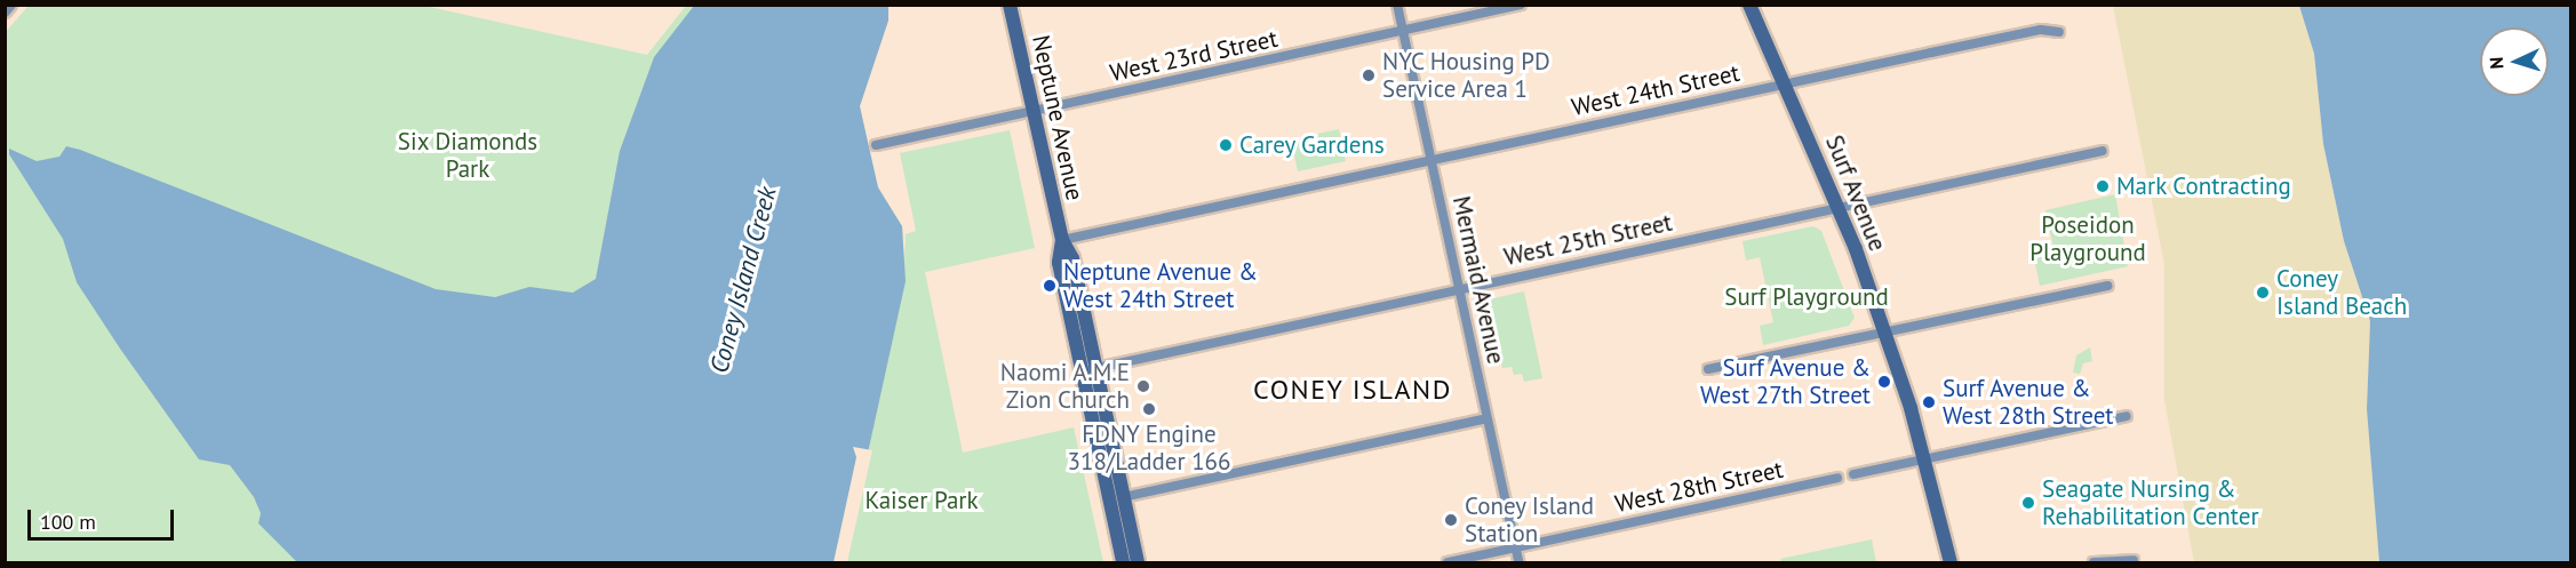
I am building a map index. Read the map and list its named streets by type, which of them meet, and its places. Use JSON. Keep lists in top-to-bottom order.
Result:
{
  "streets": {
    "main road": ["Neptune Avenue", "Surf Avenue"],
    "street": [
      "West 23rd Street",
      "West 24th Street",
      "West 25th Street",
      "Mermaid Avenue",
      "West 28th Street"
    ]
  },
  "crossings": [
    ["West 23rd Street", "Neptune Avenue"],
    ["West 23rd Street", "Mermaid Avenue"],
    ["West 24th Street", "Neptune Avenue"],
    ["West 24th Street", "Surf Avenue"],
    ["West 24th Street", "Mermaid Avenue"],
    ["Neptune Avenue", "West 25th Street"],
    ["Surf Avenue", "West 25th Street"],
    ["West 25th Street", "Mermaid Avenue"],
    ["Mermaid Avenue", "West 28th Street"]
  ],
  "districts": ["CONEY ISLAND"],
  "water": ["Coney Island Creek"],
  "parks": [
    "Six Diamonds Park",
    "Poseidon Playground",
    "Surf Playground",
    "Kaiser Park"
  ],
  "places": [
    "NYC Housing PD Service Area 1",
    "Carey Gardens",
    "Mark Contracting",
    "Neptune Avenue & West 24th Street",
    "Coney Island Beach",
    "Surf Avenue & West 27th Street",
    "Naomi A.M.E Zion Church",
    "Surf Avenue & West 28th Street",
    "FDNY Engine 318/Ladder 166",
    "Seagate Nursing & Rehabilitation Center",
    "Coney Island Station"
  ],
  "scale_bar": "100 m",
  "north": "left"
}
